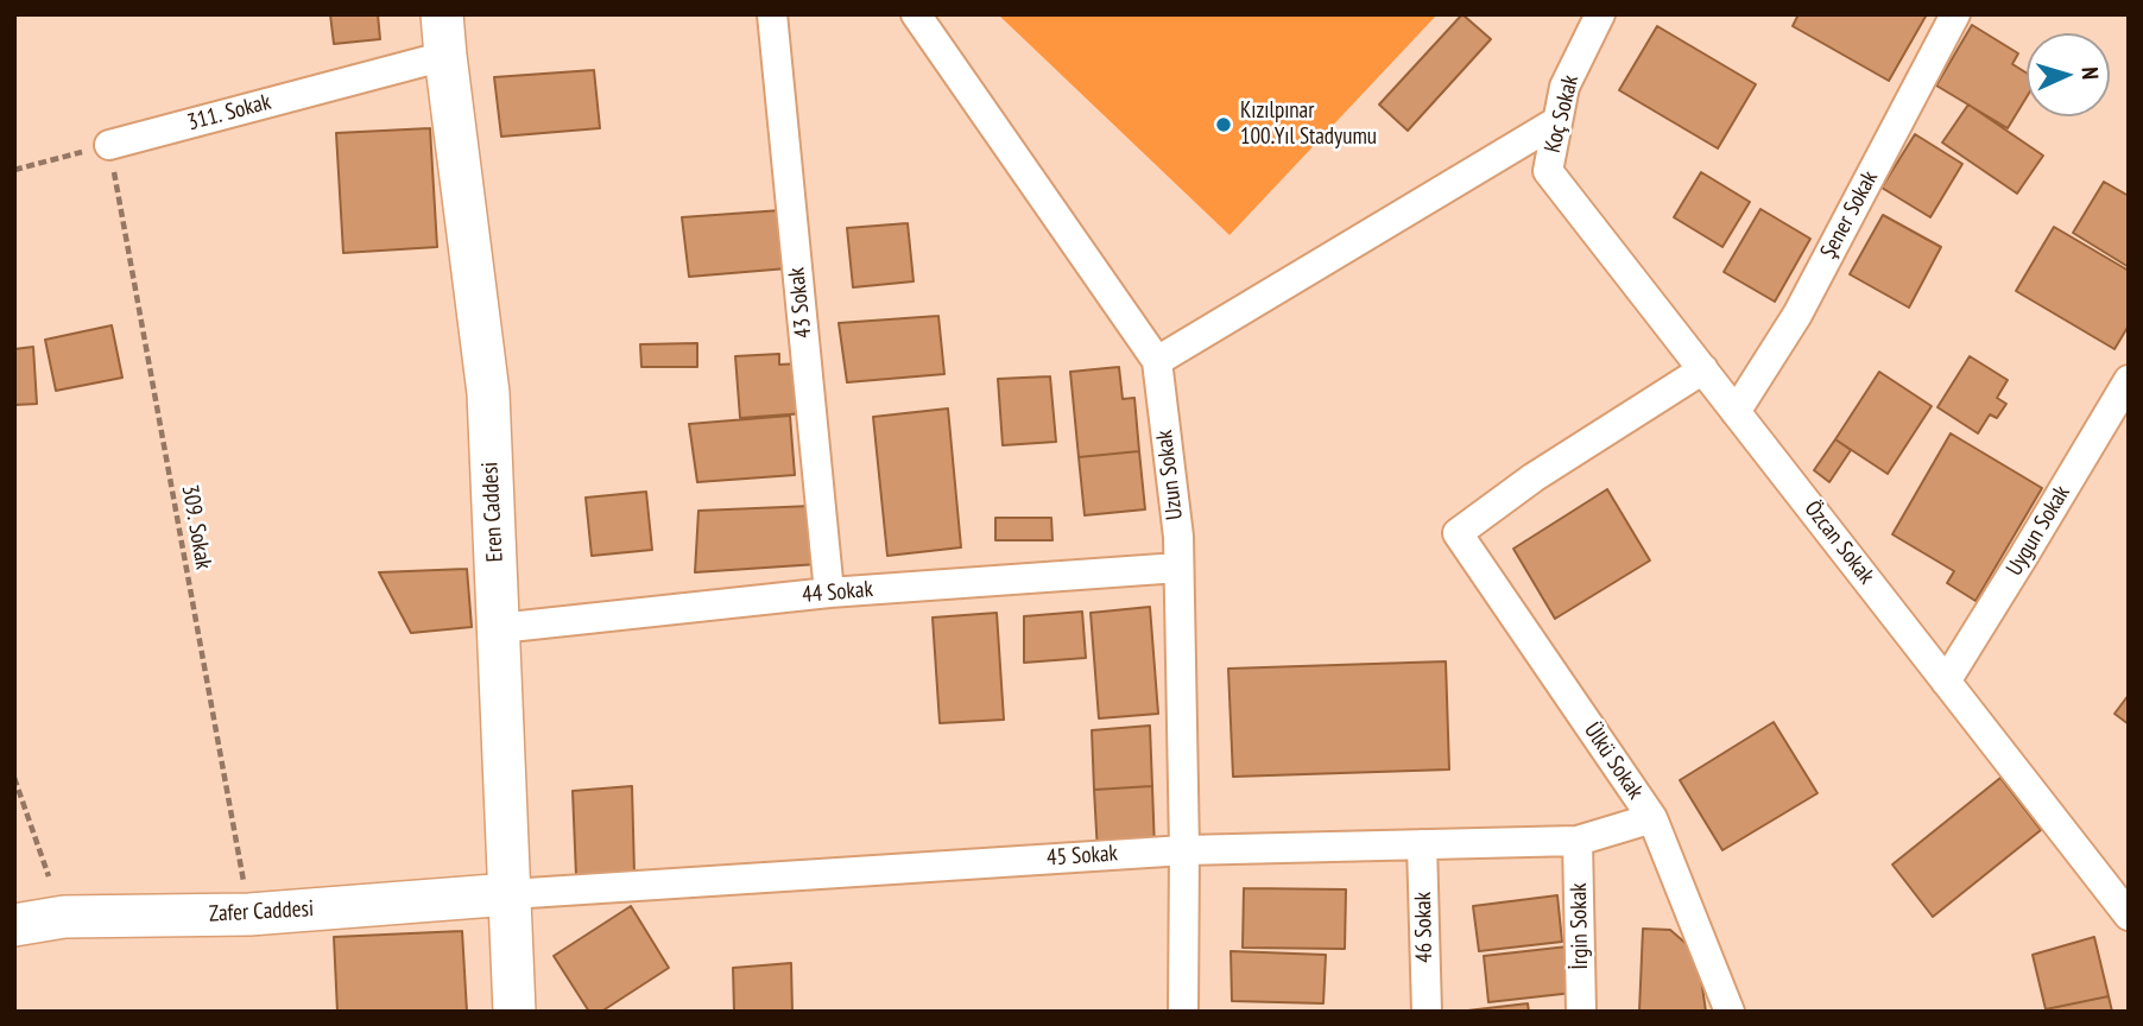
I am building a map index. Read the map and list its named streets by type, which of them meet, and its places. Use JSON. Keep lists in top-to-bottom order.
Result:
{
  "streets": {
    "street": [
      "311. Sokak",
      "Koç Sokak",
      "Şener Sokak",
      "43 Sokak",
      "Uzun Sokak",
      "Eren Caddesi",
      "Uygun Sokak",
      "Özcan Sokak",
      "44 Sokak",
      "Ülkü Sokak",
      "45 Sokak",
      "Zafer Caddesi",
      "İrgin Sokak",
      "46 Sokak"
    ],
    "path": ["309. Sokak"]
  },
  "crossings": [
    ["311. Sokak", "Eren Caddesi"],
    ["311. Sokak", "309. Sokak"],
    ["Koç Sokak", "Özcan Sokak"],
    ["Şener Sokak", "Özcan Sokak"],
    ["43 Sokak", "44 Sokak"],
    ["Uzun Sokak", "44 Sokak"],
    ["Uzun Sokak", "45 Sokak"],
    ["Eren Caddesi", "44 Sokak"],
    ["Eren Caddesi", "45 Sokak"],
    ["Eren Caddesi", "Zafer Caddesi"],
    ["309. Sokak", "Zafer Caddesi"],
    ["Uygun Sokak", "Özcan Sokak"],
    ["Özcan Sokak", "Ülkü Sokak"],
    ["Ülkü Sokak", "45 Sokak"],
    ["45 Sokak", "Zafer Caddesi"],
    ["45 Sokak", "İrgin Sokak"],
    ["45 Sokak", "46 Sokak"]
  ],
  "places": ["Kızılpınar 100.Yıl Stadyumu"],
  "north": "right"
}
